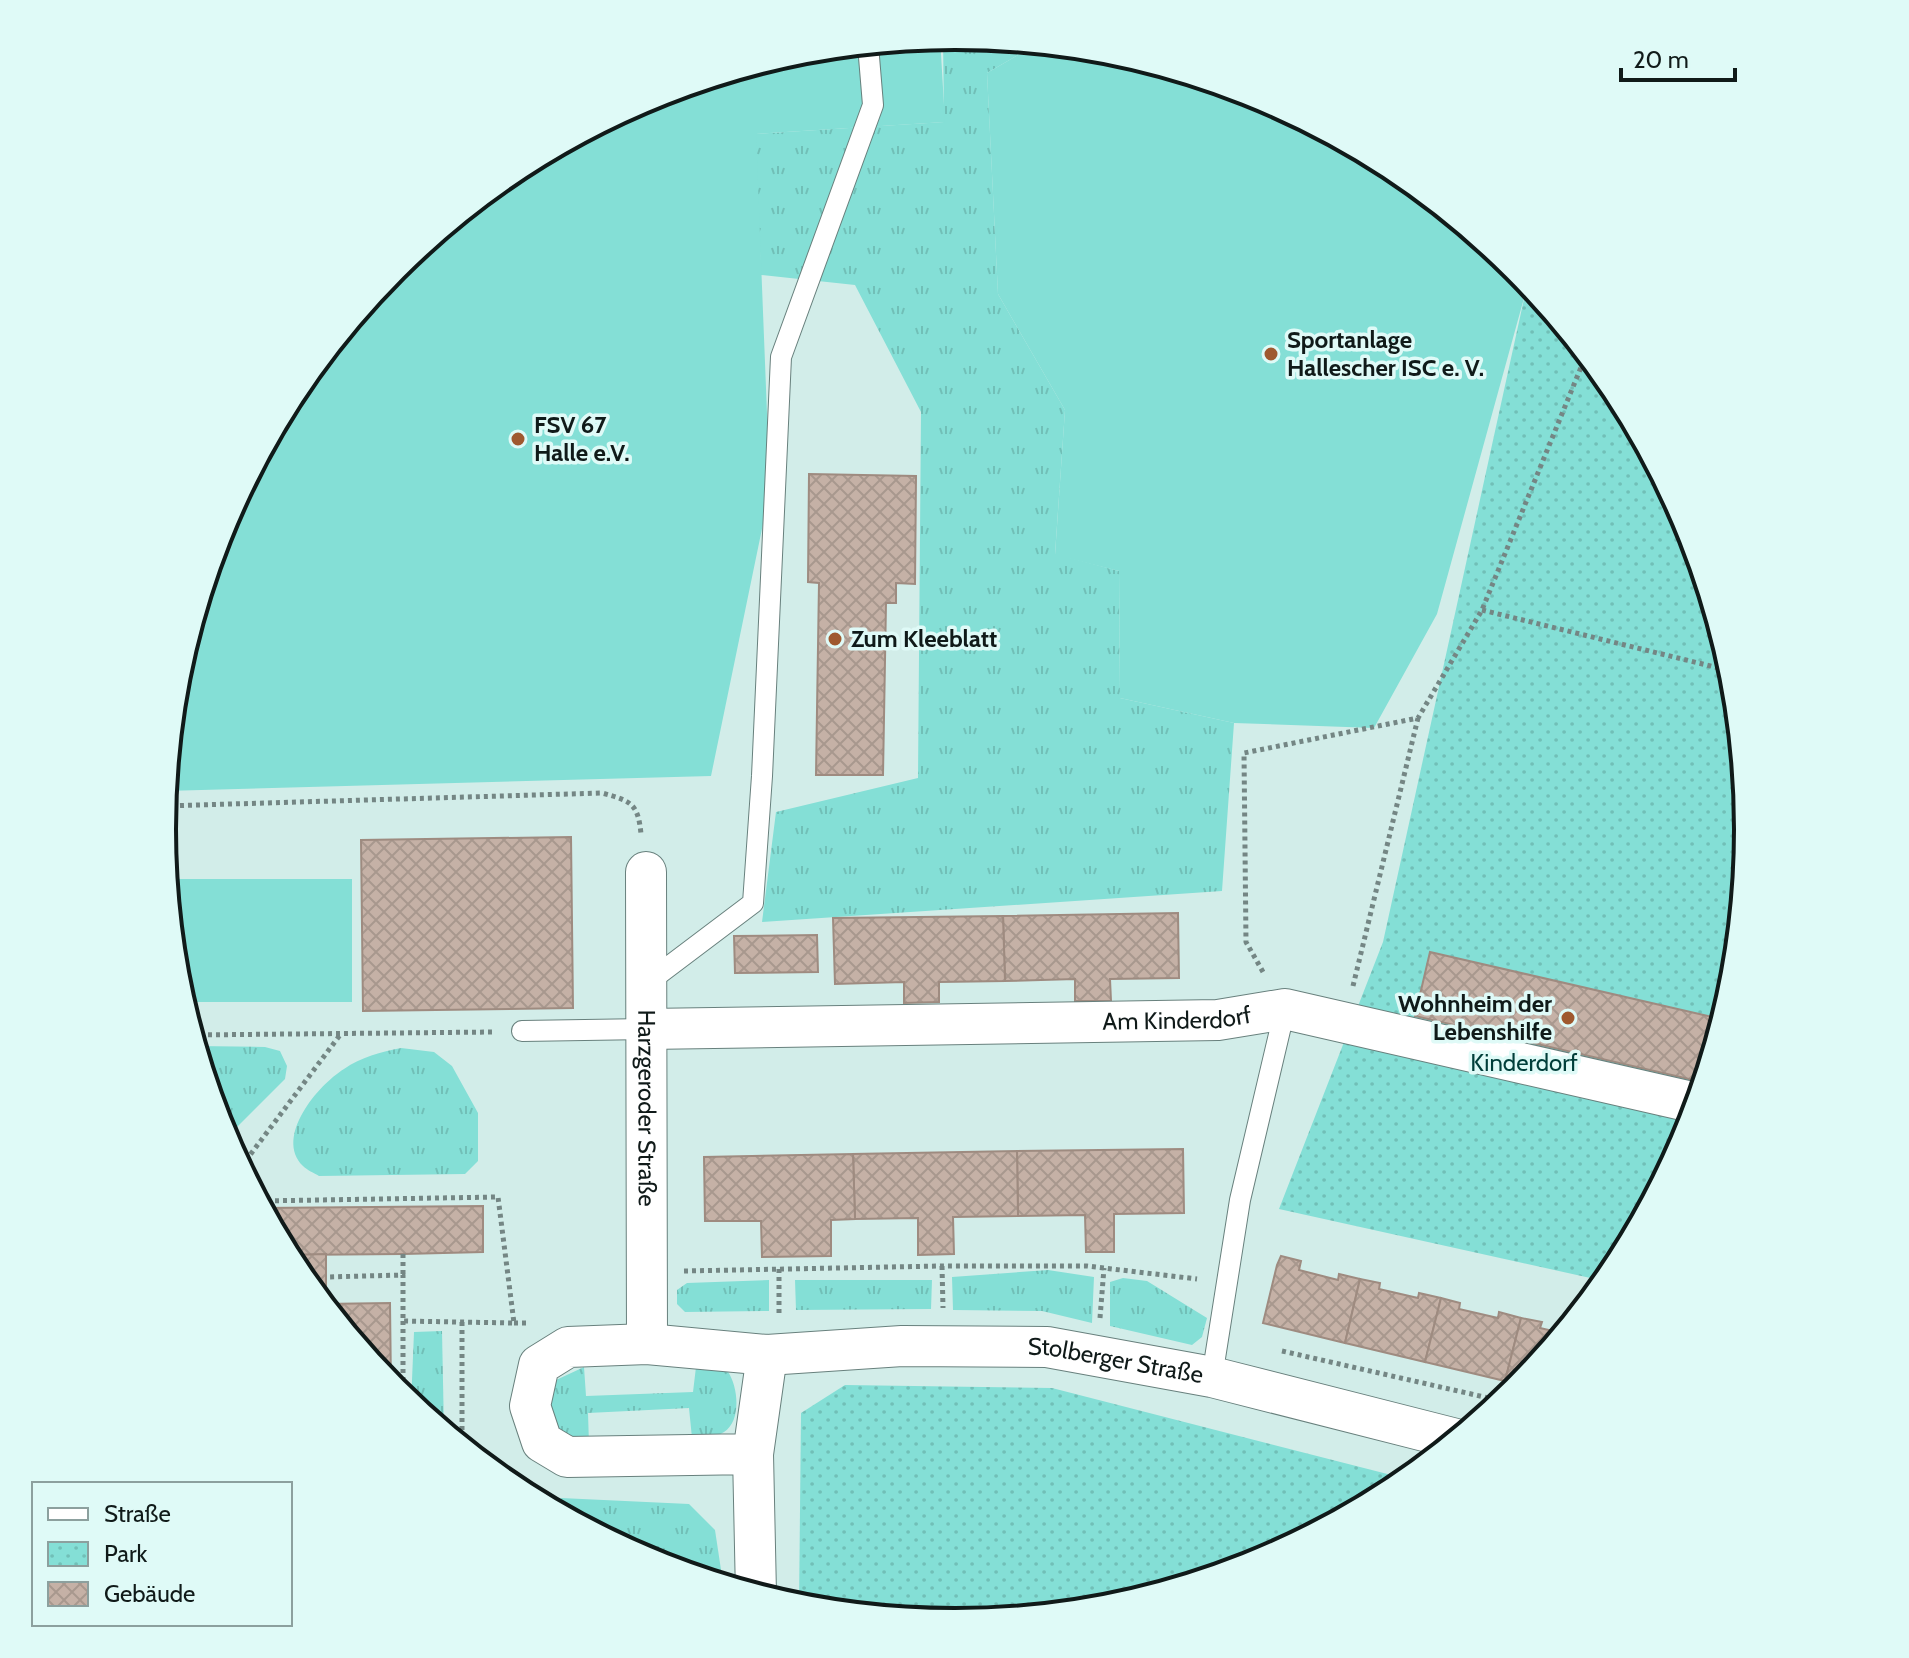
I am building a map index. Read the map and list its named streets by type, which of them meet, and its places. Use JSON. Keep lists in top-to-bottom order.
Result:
{
  "streets": {
    "street": ["Am Kinderdorf", "Harzgeroder Straße", "Stolberger Straße"]
  },
  "crossings": [
    ["Am Kinderdorf", "Harzgeroder Straße"]
  ],
  "parks": ["Kinderdorf"],
  "places": [
    "Sportanlage Hallescher ISC e. V.",
    "FSV 67 Halle e.V.",
    "Zum Kleeblatt",
    "Wohnheim der Lebenshilfe"
  ],
  "legend": ["Straße", "Park", "Gebäude"],
  "scale_bar": "20 m"
}
